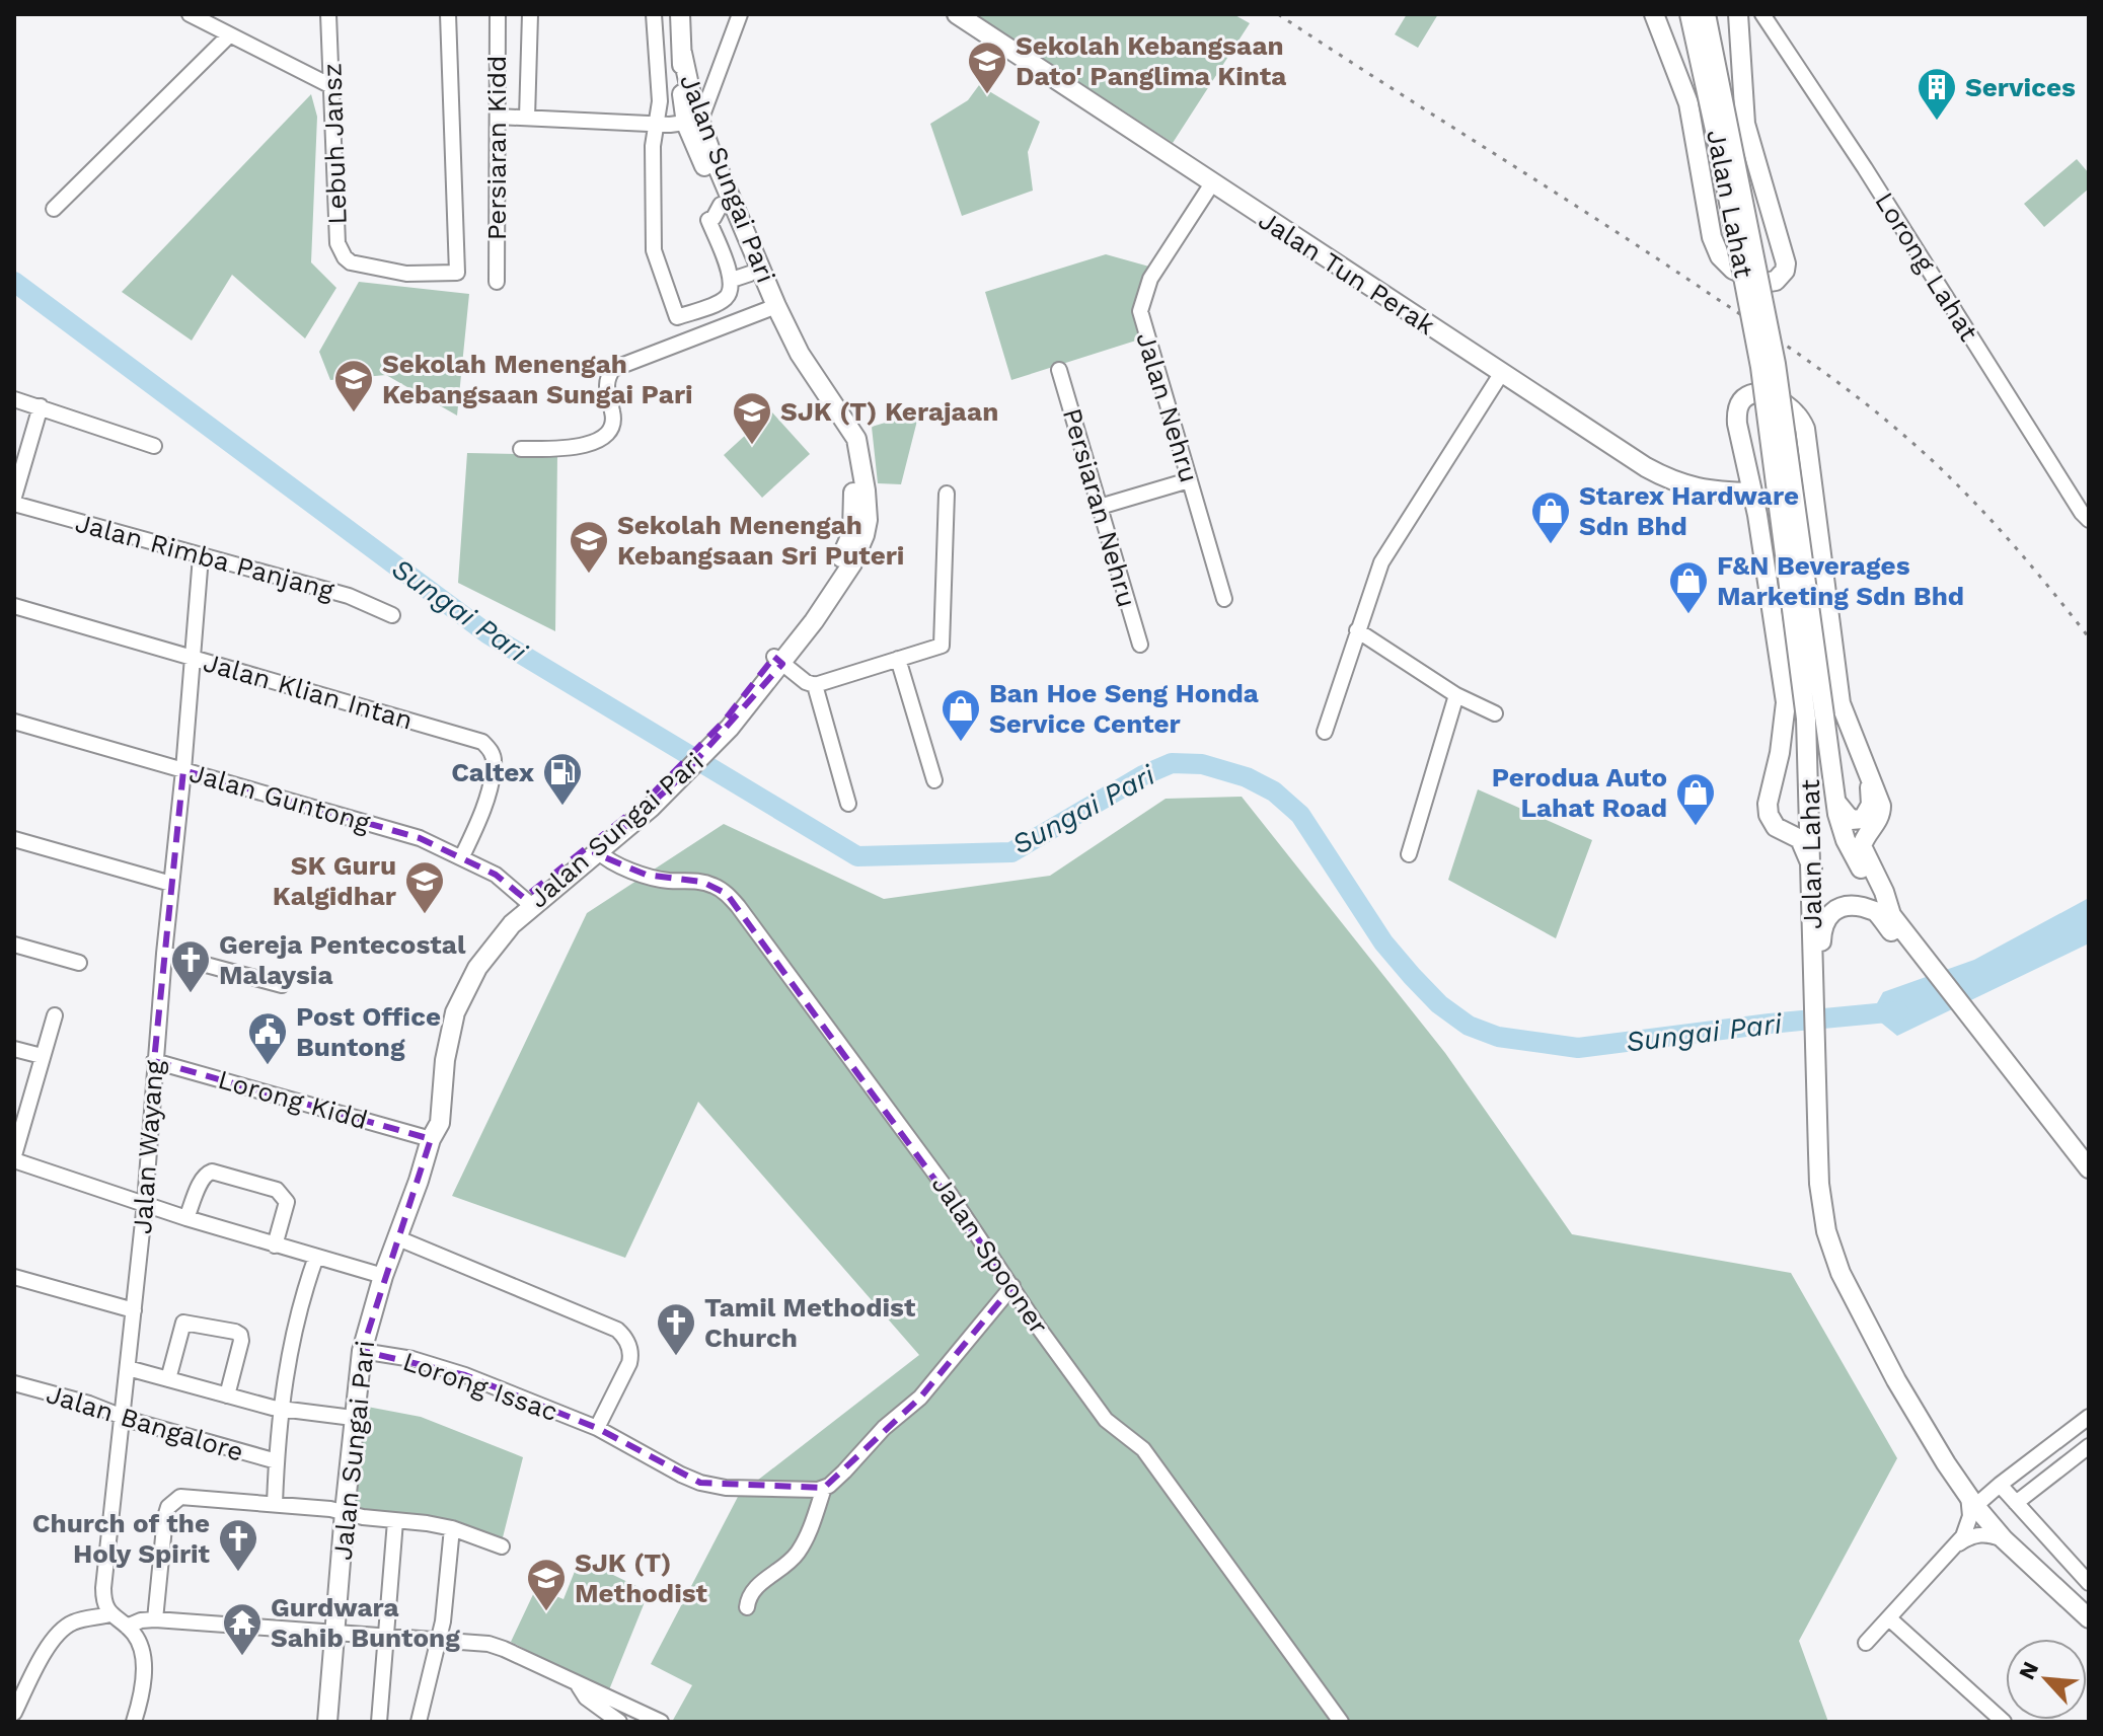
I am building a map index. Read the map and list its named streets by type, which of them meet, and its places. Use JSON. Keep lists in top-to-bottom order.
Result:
{
  "streets": {
    "main road": ["Jalan Sungai Pari", "Jalan Lahat", "Jalan Tun Perak"],
    "street": [
      "Lebuh Jansz",
      "Persiaran Kidd",
      "Lorong Lahat",
      "Jalan Nehru",
      "Persiaran Nehru",
      "Jalan Rimba Panjang",
      "Jalan Klian Intan",
      "Jalan Guntong",
      "Lorong Kidd",
      "Jalan Wayang",
      "Jalan Spooner",
      "Lorong Issac",
      "Jalan Bangalore"
    ]
  },
  "crossings": [
    ["Jalan Sungai Pari", "Jalan Guntong"],
    ["Jalan Sungai Pari", "Lorong Kidd"],
    ["Jalan Sungai Pari", "Jalan Spooner"],
    ["Jalan Sungai Pari", "Lorong Issac"],
    ["Jalan Tun Perak", "Jalan Nehru"],
    ["Jalan Rimba Panjang", "Jalan Wayang"],
    ["Jalan Klian Intan", "Jalan Guntong"],
    ["Jalan Klian Intan", "Jalan Wayang"],
    ["Jalan Guntong", "Jalan Wayang"],
    ["Lorong Kidd", "Jalan Wayang"],
    ["Jalan Wayang", "Jalan Bangalore"]
  ],
  "water": ["Sungai Pari"],
  "places": {
    "school or university": [
      "Sekolah Kebangsaan Dato' Panglima Kinta",
      "Sekolah Menengah Kebangsaan Sungai Pari",
      "SJK (T) Kerajaan",
      "Sekolah Menengah Kebangsaan Sri Puteri",
      "SK Guru Kalgidhar",
      "SJK (T) Methodist"
    ],
    "building": ["Services"],
    "shop": [
      "Starex Hardware Sdn Bhd",
      "F&N Beverages Marketing Sdn Bhd",
      "Ban Hoe Seng Honda Service Center",
      "Perodua Auto Lahat Road"
    ],
    "fuel station": ["Caltex"],
    "church": ["Gereja Pentecostal Malaysia", "Tamil Methodist Church", "Church of the Holy Spirit"],
    "public building": ["Post Office Buntong"],
    "temple": ["Gurdwara Sahib Buntong"]
  },
  "north": "top left"
}
